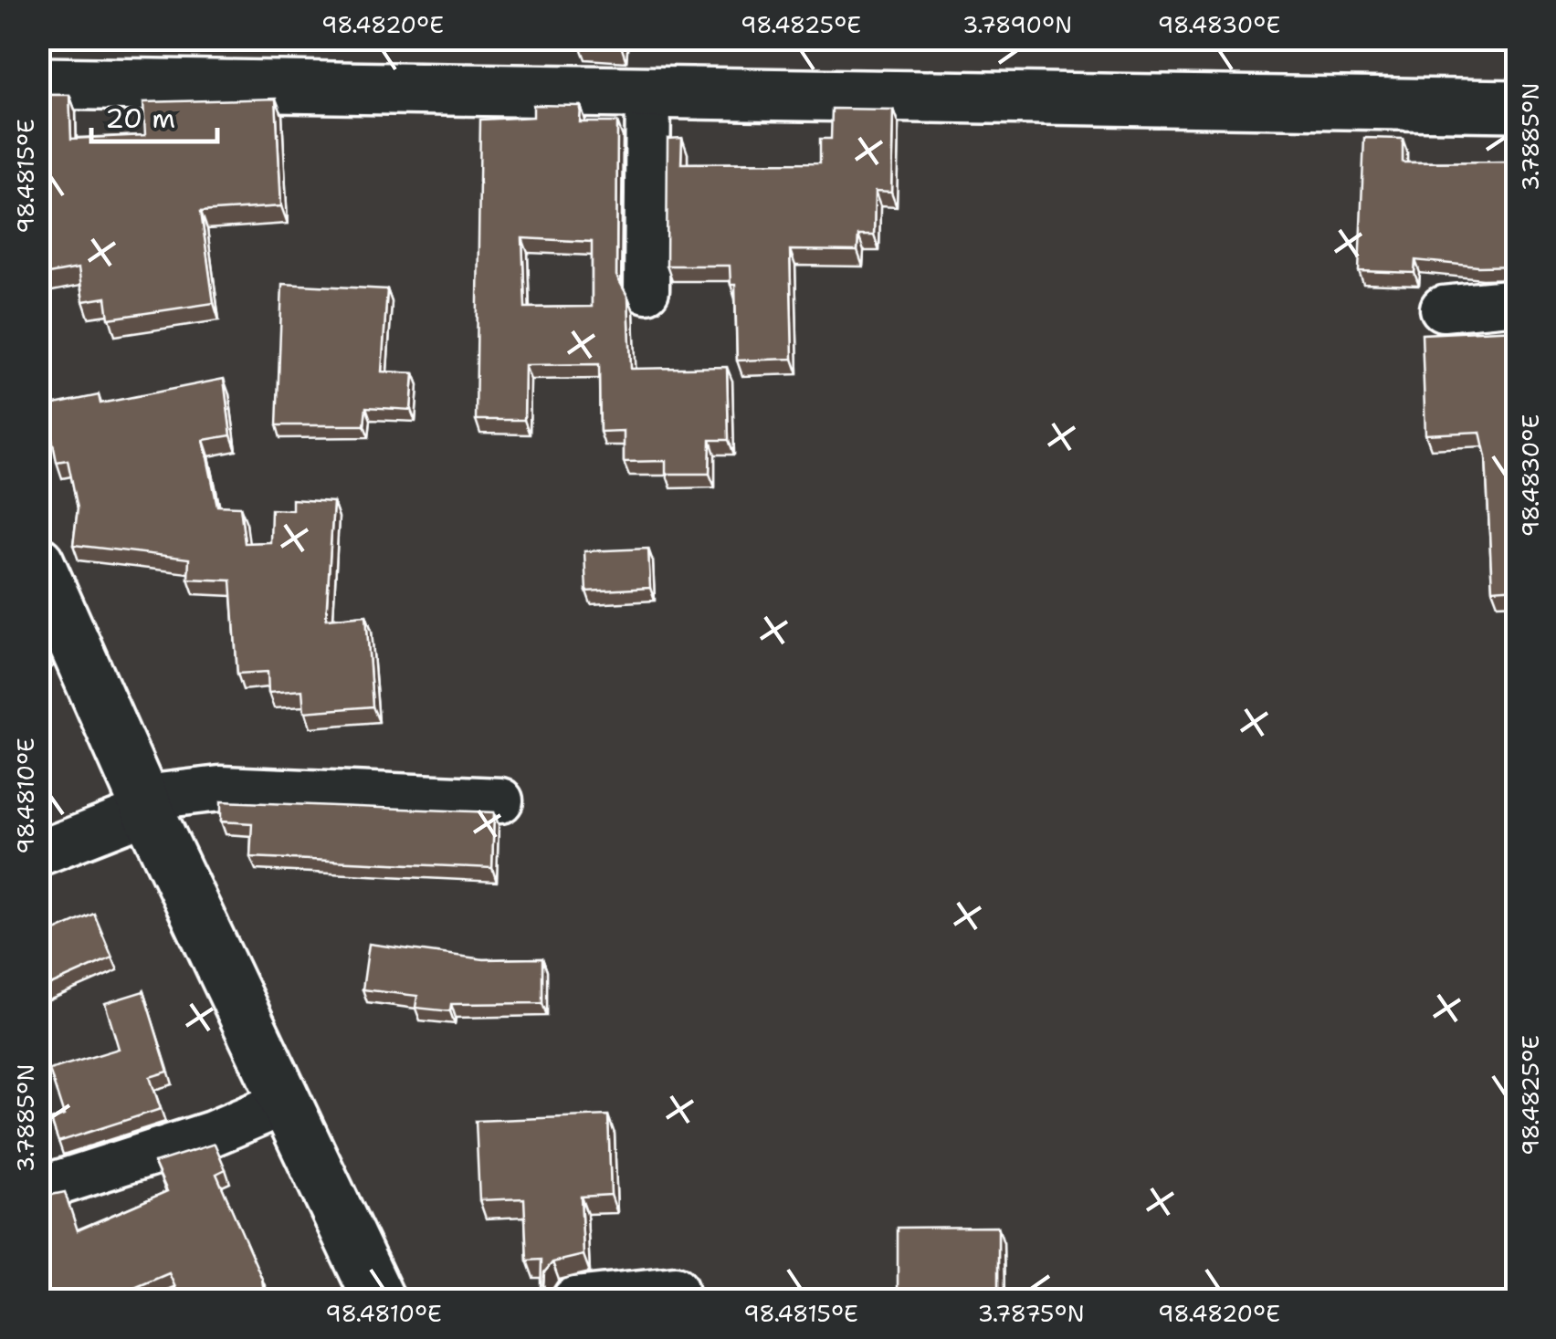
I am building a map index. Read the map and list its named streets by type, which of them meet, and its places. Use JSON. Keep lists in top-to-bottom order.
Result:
{
  "scale_bar": "20 m",
  "coordinates": [
    "98.4820°E",
    "98.4825°E",
    "3.7890°N",
    "98.4830°E",
    "3.7885°N",
    "98.4815°E",
    "98.4810°E",
    "3.7875°N"
  ]
}
